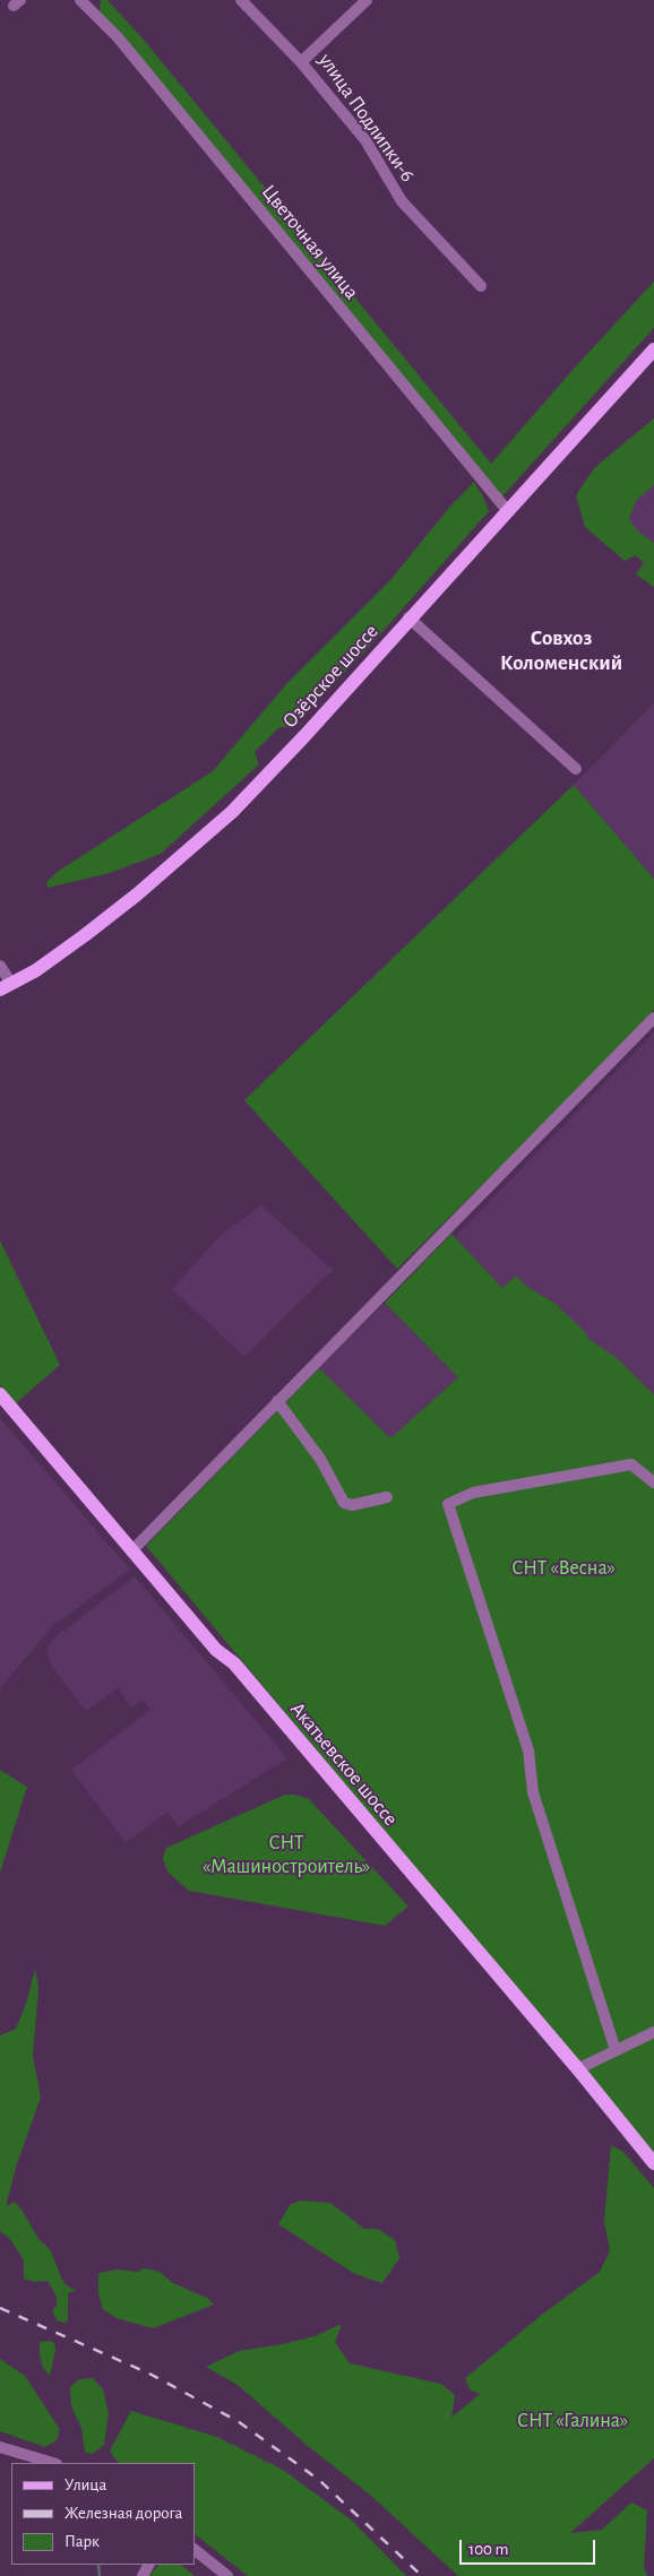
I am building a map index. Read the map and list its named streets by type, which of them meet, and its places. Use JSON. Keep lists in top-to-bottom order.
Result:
{
  "streets": {
    "main road": ["Озёрское шоссе", "Акатьевское шоссе"],
    "street": ["улица Подлипки-6", "Цветочная улица"]
  },
  "crossings": [
    ["Цветочная улица", "Озёрское шоссе"]
  ],
  "districts": ["Совхоз Коломенский"],
  "parks": ["СНТ «Весна»", "СНТ «Машиностроитель»", "СНТ «Галина»"],
  "legend": ["Улица", "Железная дорога", "Парк"],
  "scale_bar": "100 m"
}
